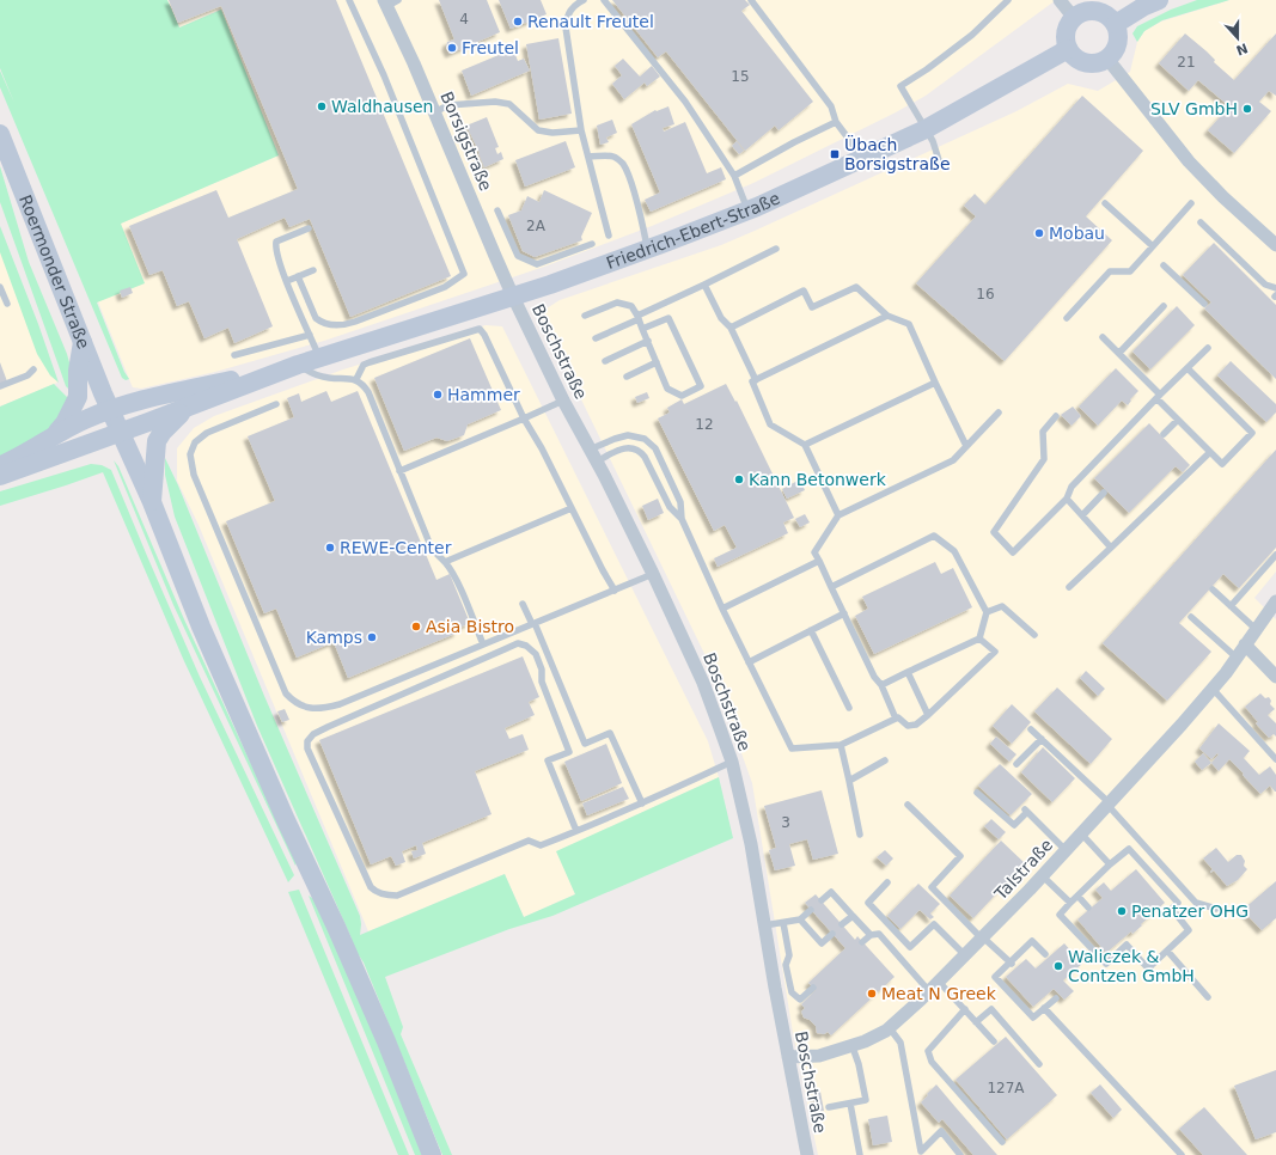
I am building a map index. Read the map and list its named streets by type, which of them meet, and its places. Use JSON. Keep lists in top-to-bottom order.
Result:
{
  "streets": {
    "main road": ["Friedrich-Ebert-Straße", "Roermonder Straße"],
    "street": ["Borsigstraße", "Boschstraße", "Talstraße"]
  },
  "crossings": [
    ["Borsigstraße", "Friedrich-Ebert-Straße"],
    ["Borsigstraße", "Boschstraße"],
    ["Friedrich-Ebert-Straße", "Roermonder Straße"],
    ["Friedrich-Ebert-Straße", "Boschstraße"],
    ["Boschstraße", "Talstraße"]
  ],
  "places": {
    "other": [
      "Renault Freutel",
      "Freutel",
      "Waldhausen",
      "SLV GmbH",
      "Mobau",
      "Hammer",
      "Kann Betonwerk",
      "REWE-Center",
      "Asia Bistro",
      "Kamps",
      "Penatzer OHG",
      "Waliczek & Contzen GmbH",
      "Meat N Greek"
    ],
    "transit": ["Übach Borsigstraße"]
  },
  "house_numbers": [
    "4",
    "21",
    "15",
    "2A",
    "16",
    "12",
    "3",
    "127A"
  ],
  "north": "bottom"
}
